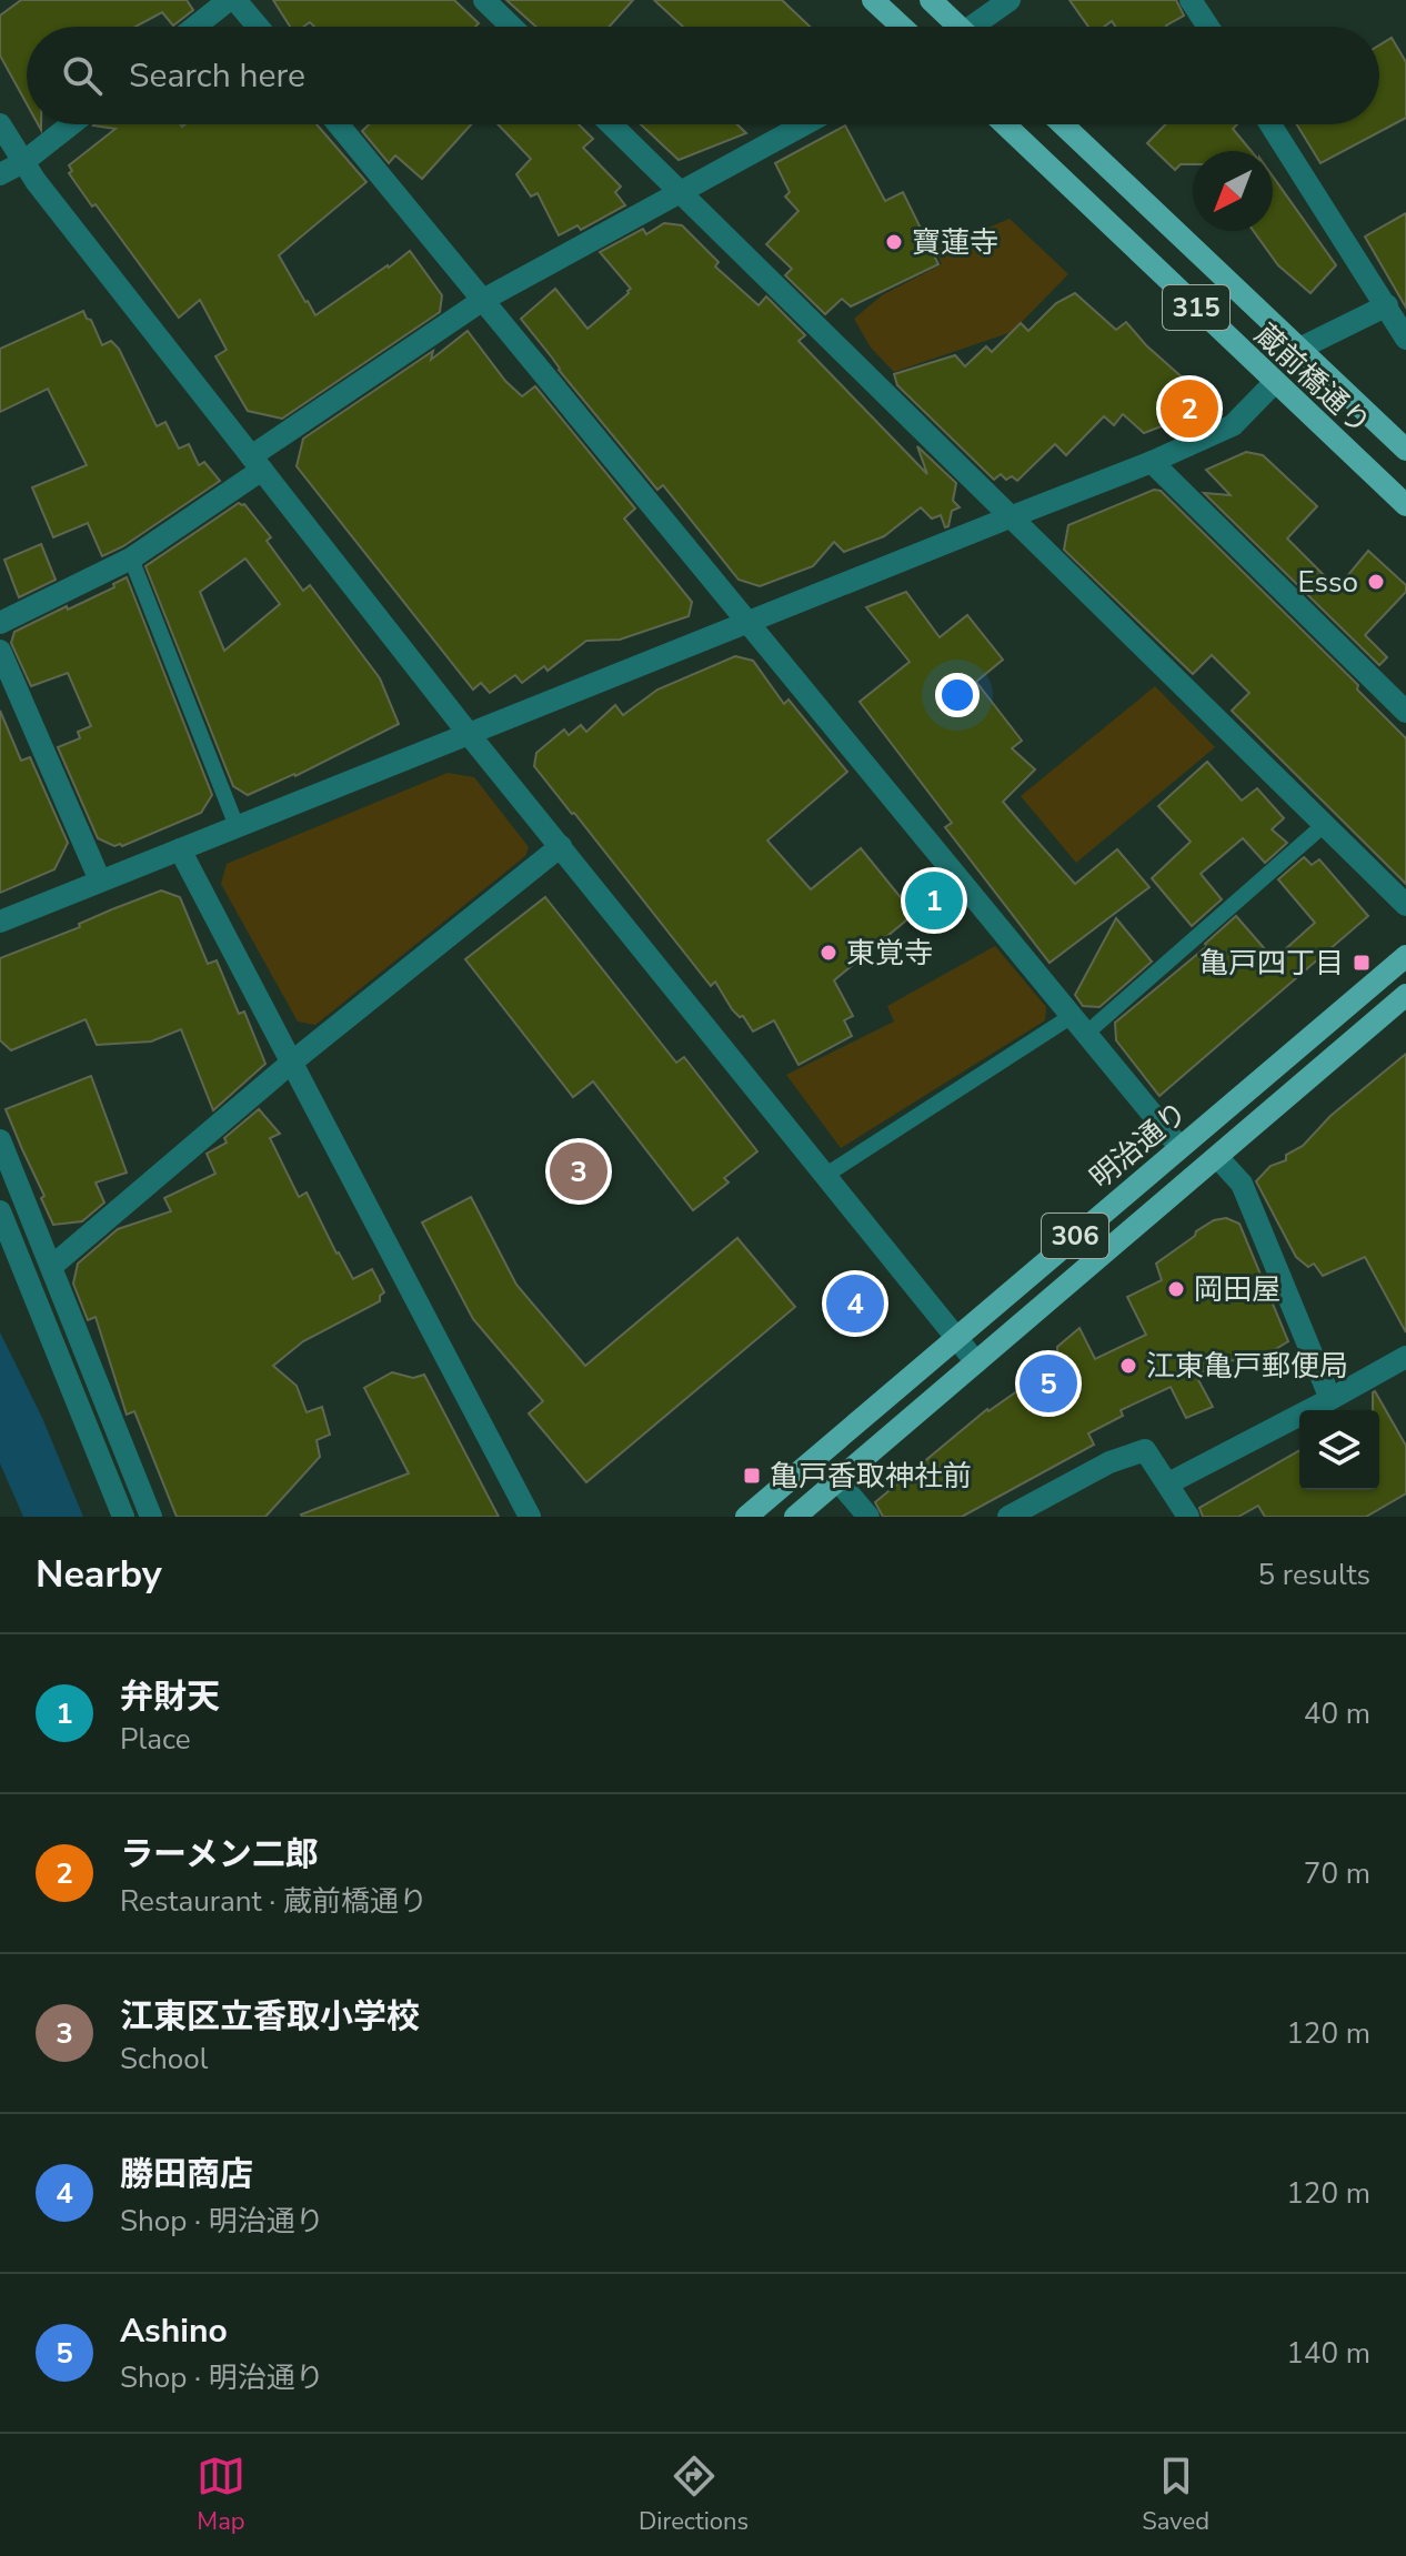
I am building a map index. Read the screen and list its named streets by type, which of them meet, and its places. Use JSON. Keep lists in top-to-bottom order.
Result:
{
  "streets": {
    "main road": [
      "315",
      "蔵前橋通り",
      "明治通り",
      "306"
    ]
  },
  "places": {
    "other": [
      "寶蓮寺",
      "Esso",
      "東覚寺",
      "岡田屋",
      "江東亀戸郵便局"
    ],
    "transit": ["亀戸四丁目", "亀戸香取神社前"]
  },
  "north": "bottom left",
  "page": {
    "search": "Search here",
    "pins": [
      "2",
      "1",
      "3",
      "4",
      "5"
    ],
    "heading": ["Nearby", "5 results"],
    "list": [
      {
        "mark": "1",
        "name": "弁財天",
        "note": "Place",
        "value": "40 m"
      },
      {
        "mark": "2",
        "name": "ラーメン二郎",
        "note": "Restaurant · 蔵前橋通り",
        "value": "70 m"
      },
      {
        "mark": "3",
        "name": "江東区立香取小学校",
        "note": "School",
        "value": "120 m"
      },
      {
        "mark": "4",
        "name": "勝田商店",
        "note": "Shop · 明治通り",
        "value": "120 m"
      },
      {
        "mark": "5",
        "name": "Ashino",
        "note": "Shop · 明治通り",
        "value": "140 m"
      }
    ],
    "nav": ["Map", "Directions", "Saved"]
  }
}
